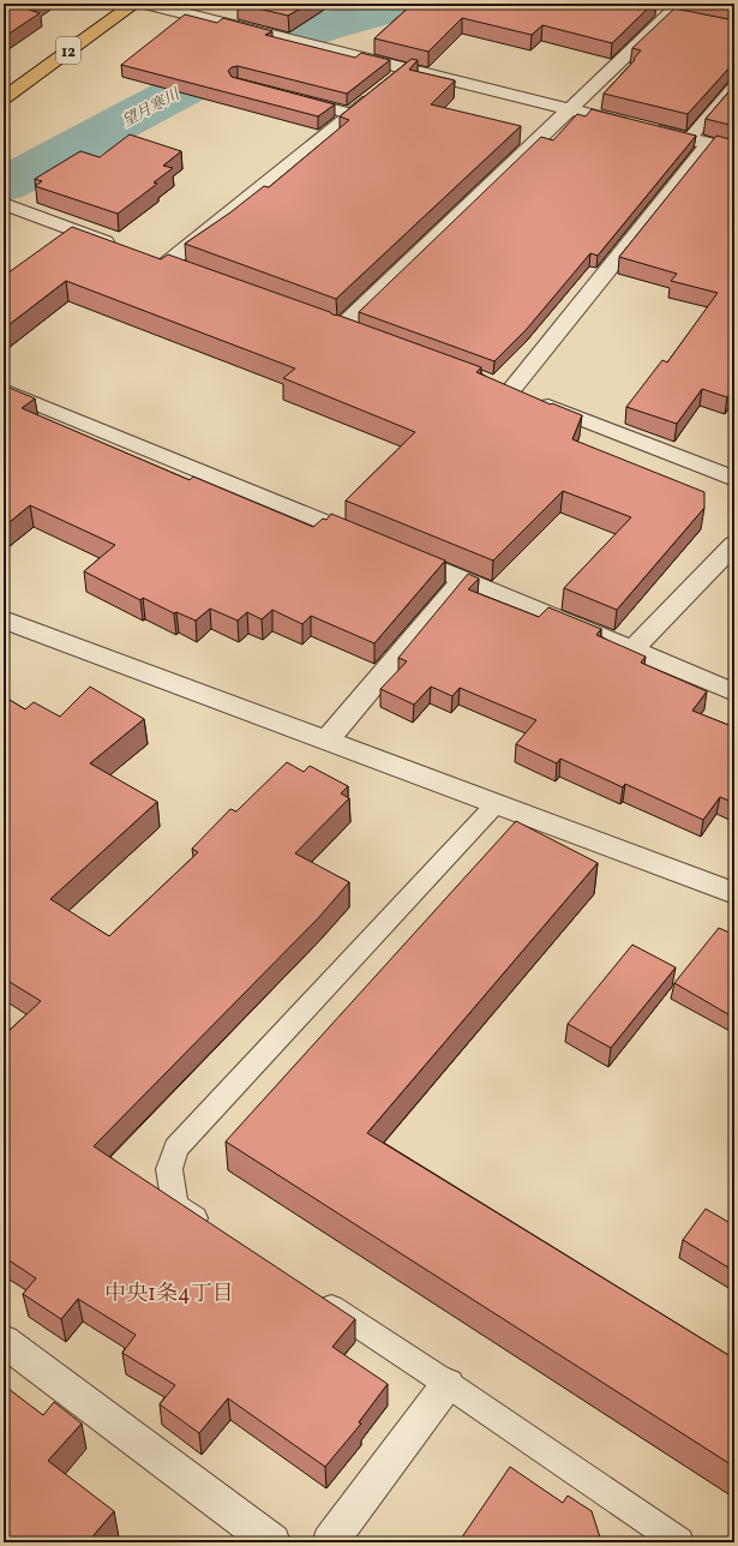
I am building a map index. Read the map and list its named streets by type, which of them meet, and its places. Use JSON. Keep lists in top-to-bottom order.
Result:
{
  "streets": {
    "highway": ["12"]
  },
  "districts": ["中央1条4丁目"],
  "water": ["望月寒川"]
}
